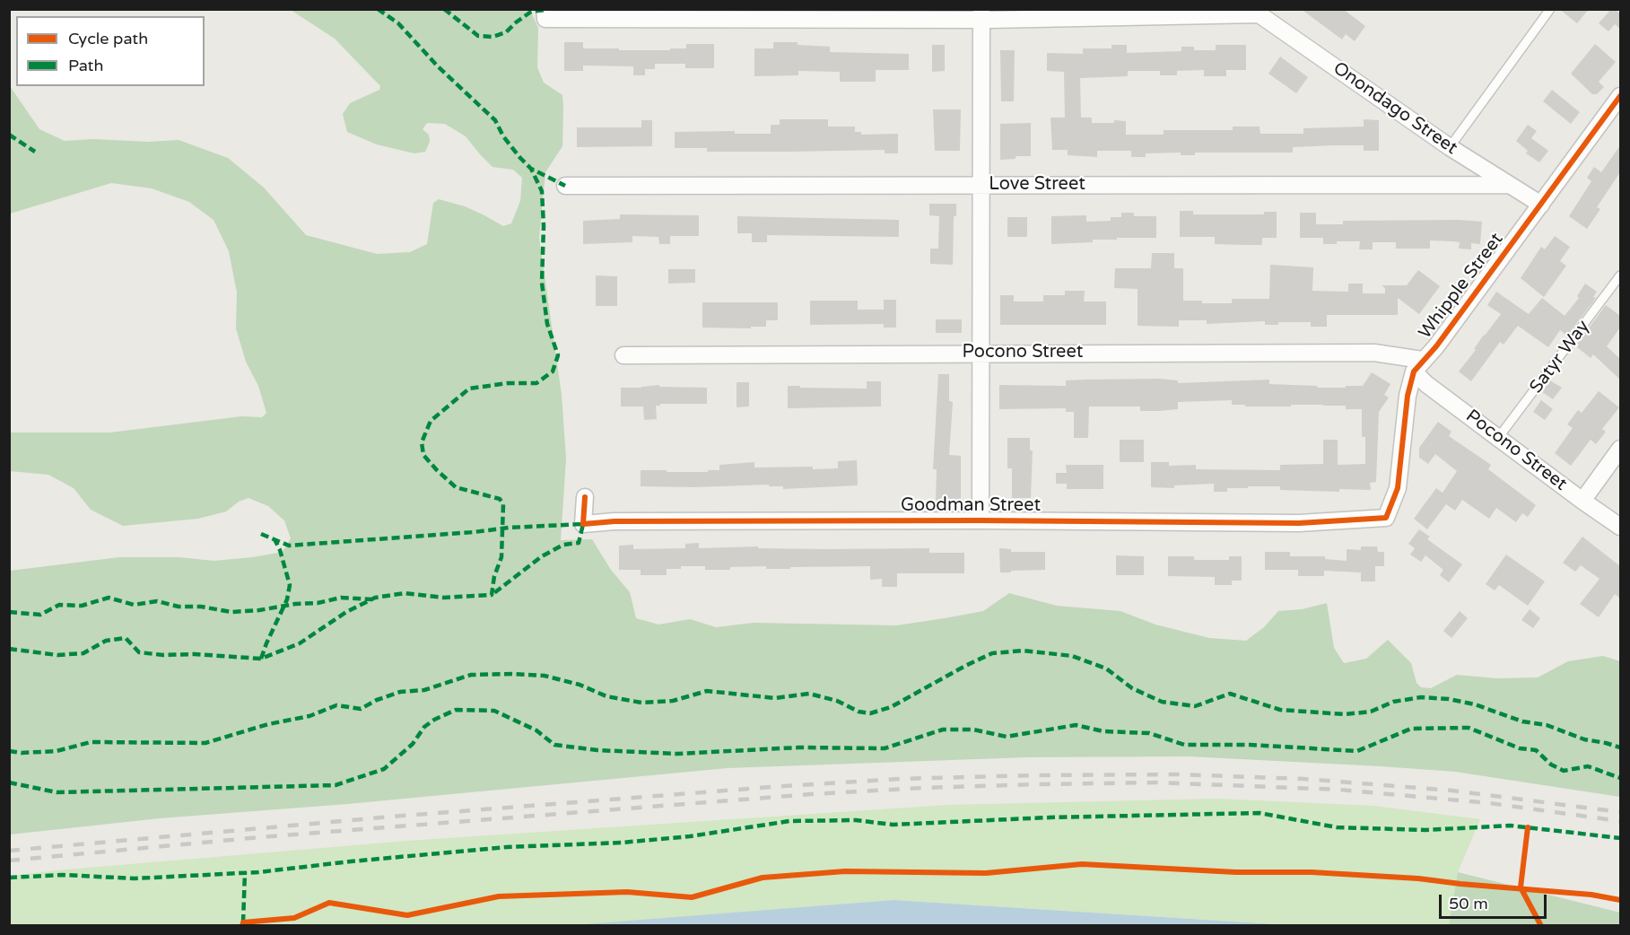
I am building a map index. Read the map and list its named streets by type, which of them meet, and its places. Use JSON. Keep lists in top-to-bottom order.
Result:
{
  "streets": {
    "street": [
      "Onondago Street",
      "Love Street",
      "Whipple Street",
      "Pocono Street",
      "Goodman Street"
    ],
    "lane": ["Satyr Way"]
  },
  "crossings": [
    ["Onondago Street", "Love Street"],
    ["Onondago Street", "Whipple Street"],
    ["Whipple Street", "Pocono Street"],
    ["Whipple Street", "Goodman Street"],
    ["Pocono Street", "Satyr Way"],
    ["Pocono Street", "Goodman Street"]
  ],
  "legend": ["Cycle path", "Path"],
  "scale_bar": "50 m"
}
